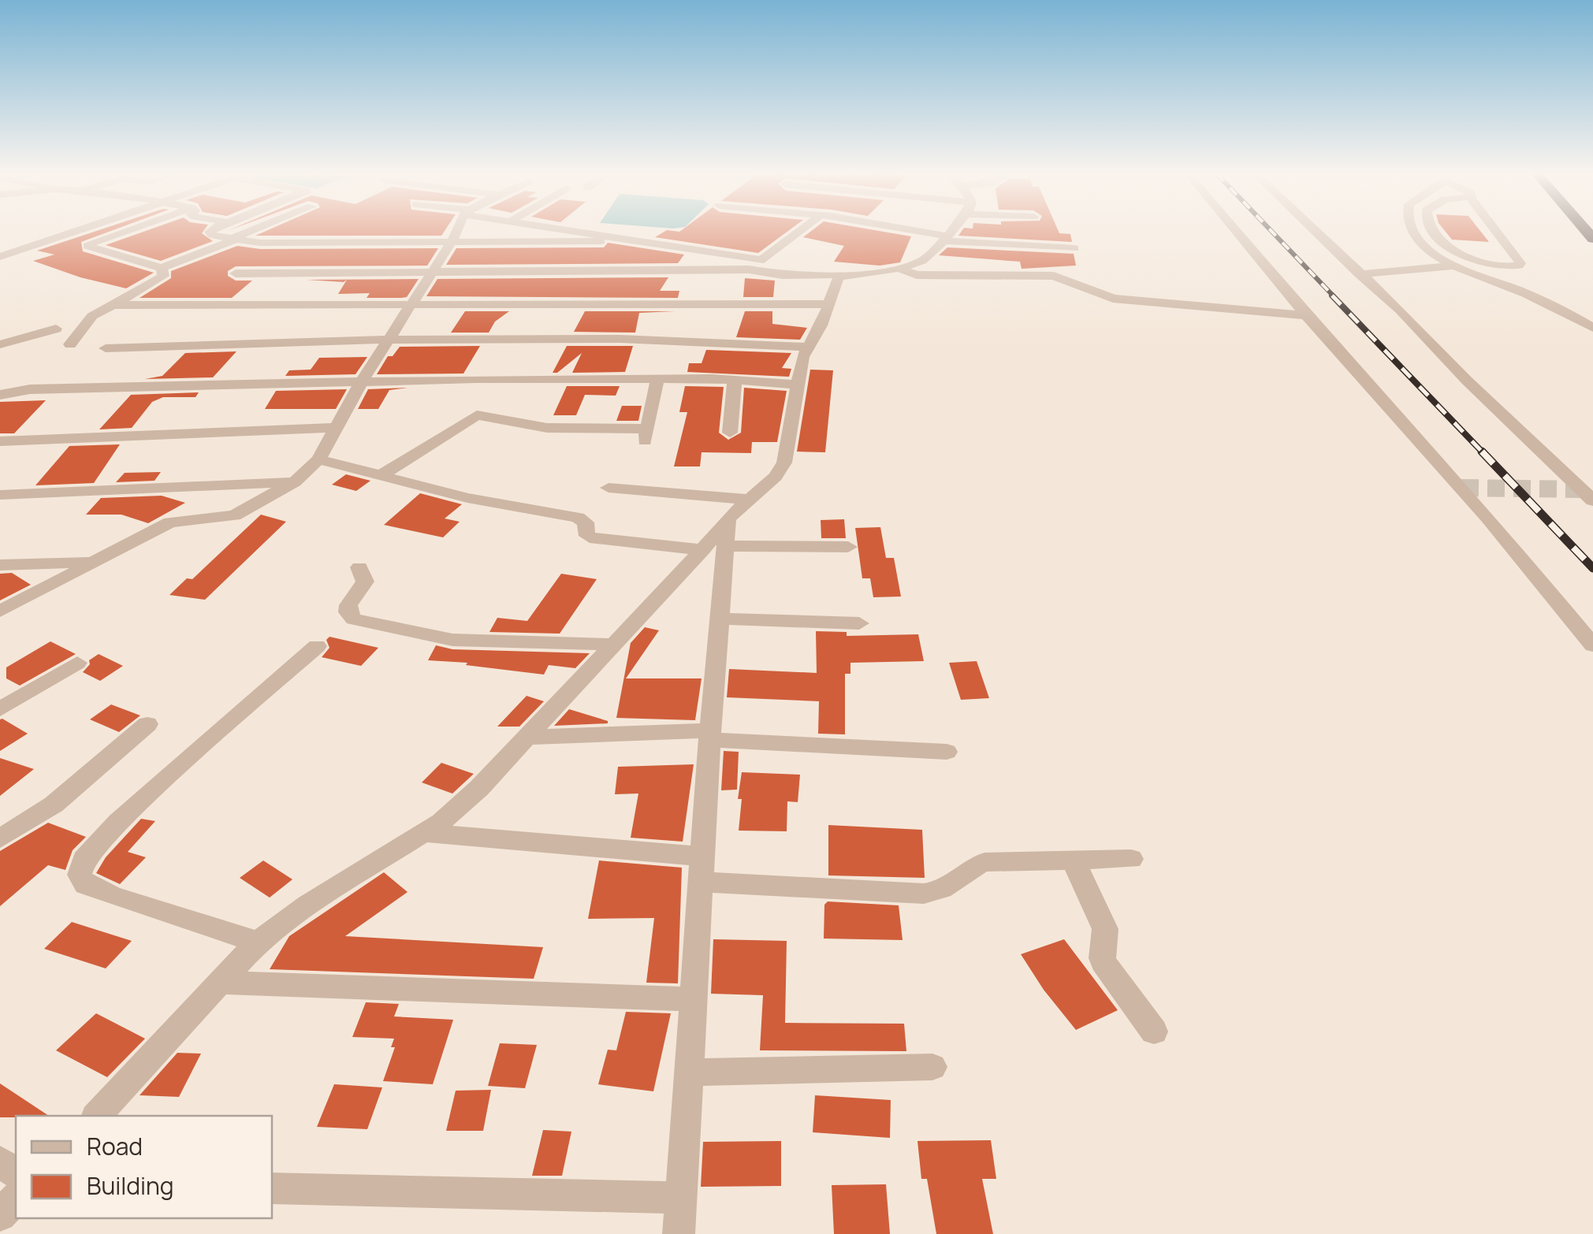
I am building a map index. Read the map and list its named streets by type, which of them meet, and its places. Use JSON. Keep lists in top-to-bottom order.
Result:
{
  "legend": ["Road", "Building"]
}
